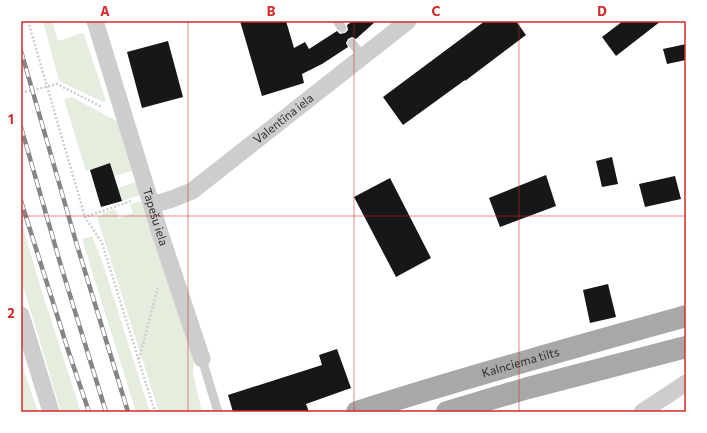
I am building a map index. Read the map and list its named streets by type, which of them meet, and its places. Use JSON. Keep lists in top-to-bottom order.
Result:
{
  "streets": {
    "main road": ["Kalnciema tilts"],
    "street": ["Valentīna iela", "Tapešu iela"]
  },
  "crossings": [
    ["Valentīna iela", "Tapešu iela"]
  ],
  "grid": {
    "columns": [
      "A",
      "B",
      "C",
      "D"
    ],
    "rows": ["1", "2"]
  }
}
